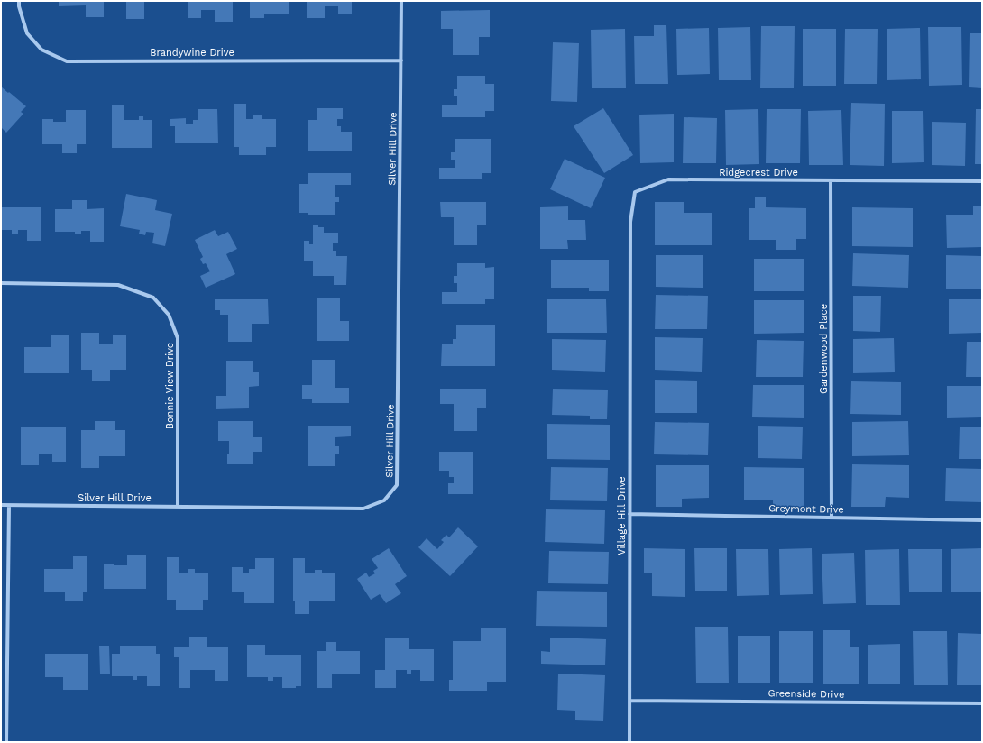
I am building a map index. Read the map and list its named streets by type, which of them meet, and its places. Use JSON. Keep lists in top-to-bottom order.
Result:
{
  "streets": {
    "street": [
      "Brandywine Drive",
      "Silver Hill Drive",
      "Ridgecrest Drive",
      "Gardenwood Place",
      "Bonnie View Drive",
      "Greymont Drive",
      "Village Hill Drive",
      "Greenside Drive"
    ]
  },
  "crossings": [
    ["Brandywine Drive", "Silver Hill Drive"],
    ["Silver Hill Drive", "Bonnie View Drive"],
    ["Ridgecrest Drive", "Gardenwood Place"],
    ["Ridgecrest Drive", "Village Hill Drive"],
    ["Gardenwood Place", "Greymont Drive"],
    ["Greymont Drive", "Village Hill Drive"],
    ["Village Hill Drive", "Greenside Drive"]
  ]
}
